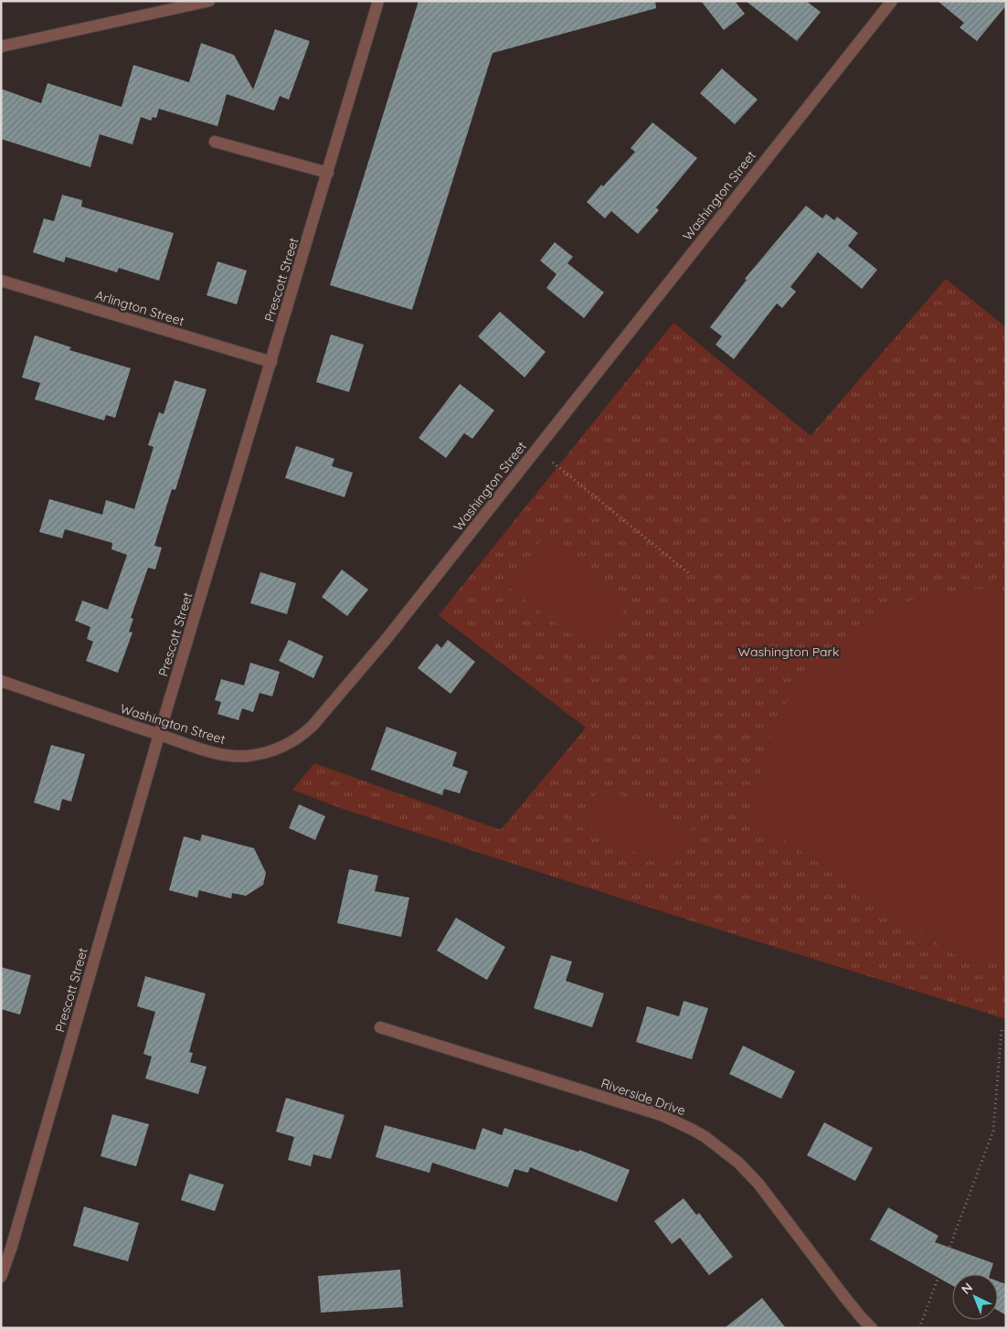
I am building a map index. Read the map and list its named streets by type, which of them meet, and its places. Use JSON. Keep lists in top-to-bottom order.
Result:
{
  "streets": {
    "street": [
      "Washington Street",
      "Prescott Street",
      "Arlington Street",
      "Riverside Drive"
    ]
  },
  "crossings": [
    ["Washington Street", "Prescott Street"],
    ["Prescott Street", "Arlington Street"]
  ],
  "parks": ["Washington Park"],
  "north": "top left"
}
